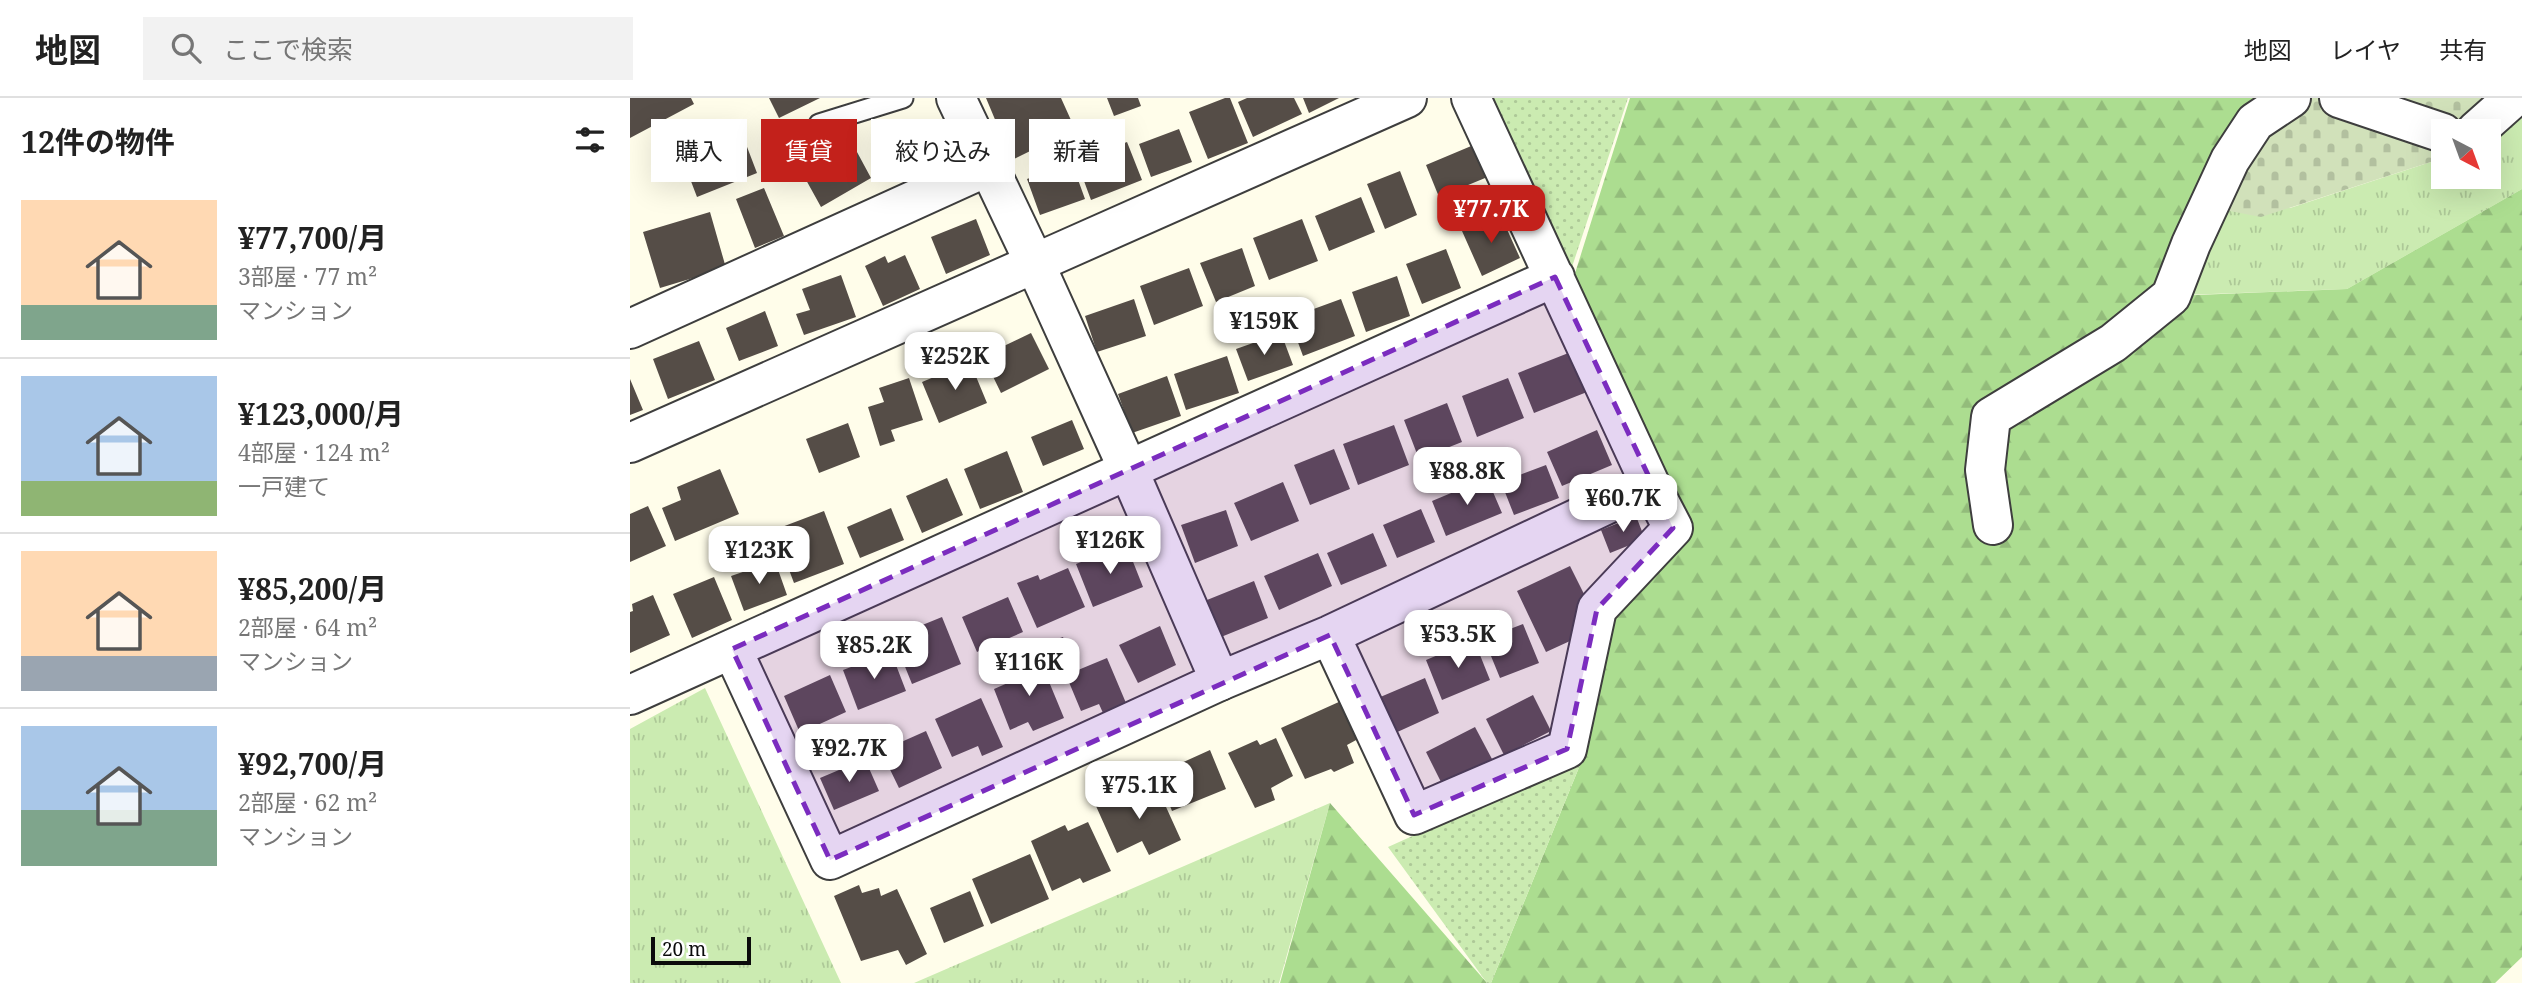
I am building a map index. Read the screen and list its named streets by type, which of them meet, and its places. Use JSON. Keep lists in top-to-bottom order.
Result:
{
  "scale_bar": "20 m",
  "north": "bottom right",
  "page": {
    "header": "地図",
    "search": "ここで検索",
    "nav": ["地図", "レイヤ", "共有"],
    "heading": "12件の物件",
    "chip": [
      "購入",
      "賃貸",
      "絞り込み",
      "新着"
    ],
    "list": [
      {
        "name": "¥77,700/月",
        "note": "3部屋 · 77 m² · マンション"
      },
      {
        "name": "¥123,000/月",
        "note": "4部屋 · 124 m² · 一戸建て"
      },
      {
        "name": "¥85,200/月",
        "note": "2部屋 · 64 m² · マンション"
      },
      {
        "name": "¥92,700/月",
        "note": "2部屋 · 62 m² · マンション"
      }
    ],
    "price": [
      "¥77.7K",
      "¥159K",
      "¥252K",
      "¥88.8K",
      "¥60.7K",
      "¥126K",
      "¥123K",
      "¥53.5K",
      "¥85.2K",
      "¥116K",
      "¥92.7K",
      "¥75.1K"
    ],
    "scale": "20 m"
  }
}
